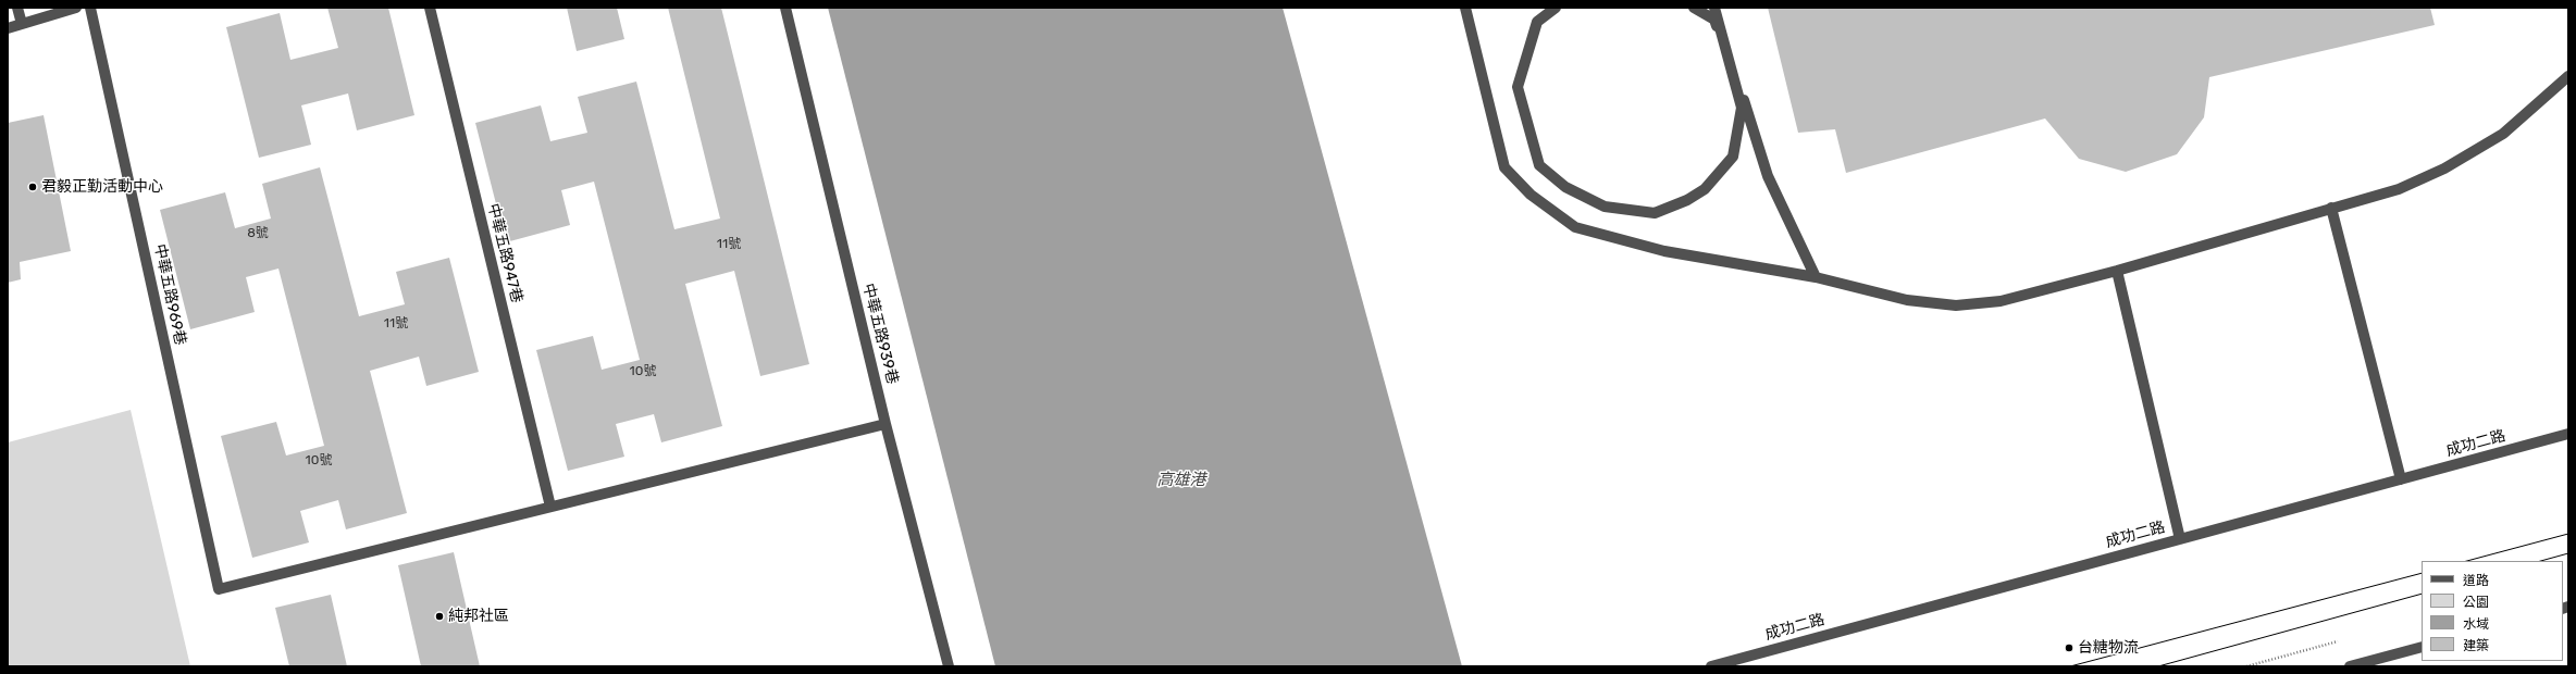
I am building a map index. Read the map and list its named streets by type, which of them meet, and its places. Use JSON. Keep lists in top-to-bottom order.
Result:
{
  "streets": {
    "street": [
      "中華五路947巷",
      "中華五路969巷",
      "中華五路939巷",
      "成功二路"
    ]
  },
  "crossings": [
    ["中華五路947巷", "中華五路969巷"]
  ],
  "water": ["高雄港"],
  "places": ["君毅正勤活動中心", "純邦社區", "台糖物流"],
  "house_numbers": [
    "8號",
    "11號",
    "11號",
    "10號",
    "10號"
  ],
  "legend": [
    "道路",
    "公園",
    "水域",
    "建築"
  ]
}
